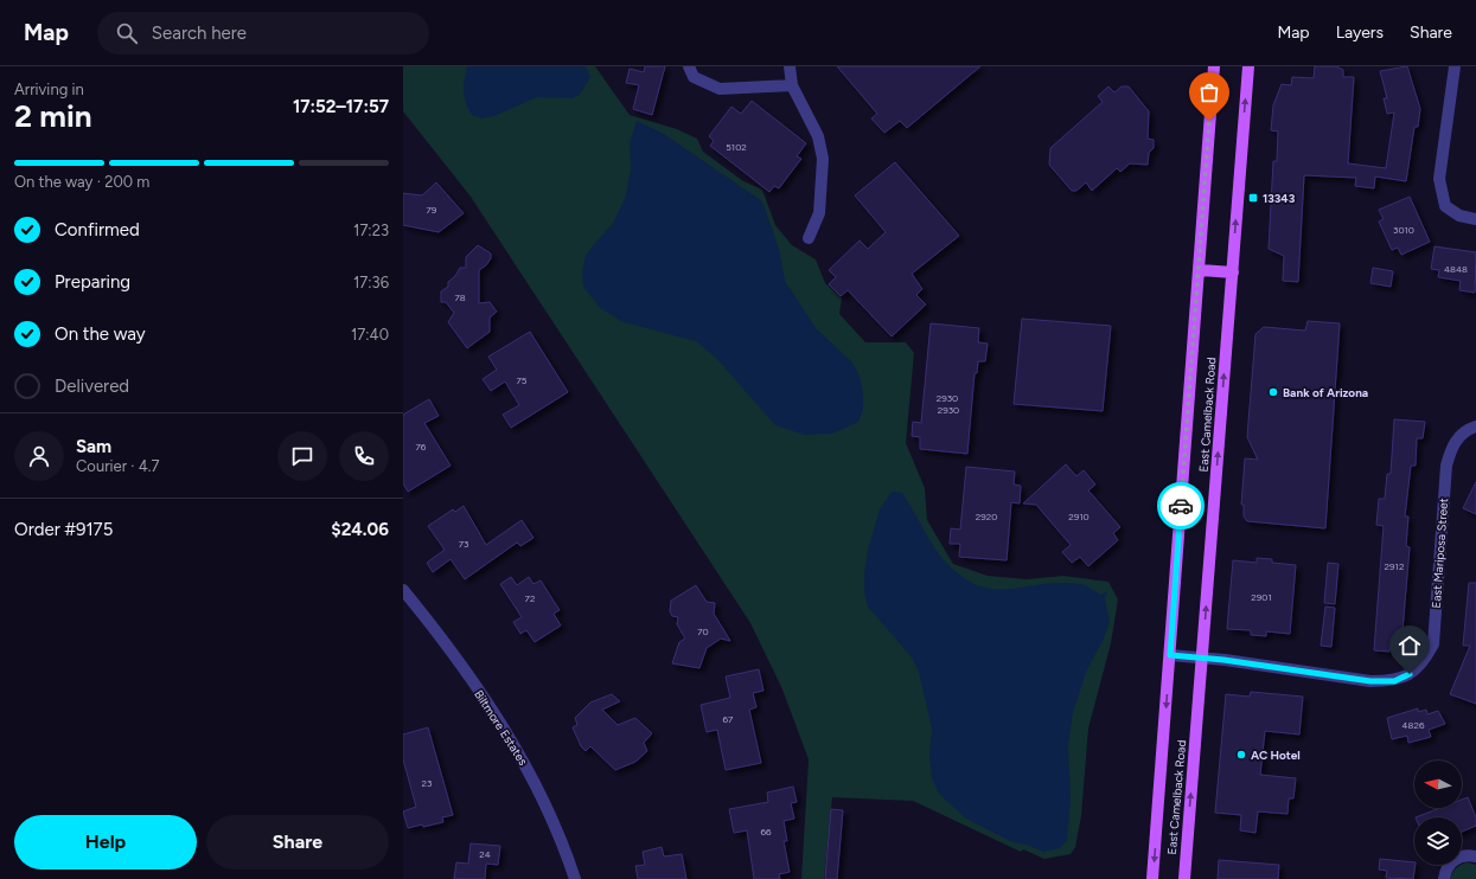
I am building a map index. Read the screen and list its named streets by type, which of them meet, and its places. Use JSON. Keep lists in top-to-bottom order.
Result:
{
  "streets": {
    "main road": ["East Camelback Road"],
    "street": ["East Mariposa Street", "Biltmore Estates"]
  },
  "crossings": [
    ["East Camelback Road", "East Mariposa Street"]
  ],
  "places": {
    "transit": ["13343"],
    "other": ["Bank of Arizona", "AC Hotel"]
  },
  "house_numbers": [
    "5102",
    "79",
    "3010",
    "4848",
    "78",
    "75",
    "2930",
    "2930",
    "76",
    "2920",
    "2910",
    "73",
    "2912",
    "2901",
    "72",
    "70",
    "67",
    "4826",
    "23",
    "66",
    "24"
  ],
  "north": "left",
  "page": {
    "header": "Map",
    "search": "Search here",
    "nav": ["Map", "Layers", "Share"],
    "heading": ["2 min", "Arriving in", "17:52–17:57"],
    "panel": [
      "Sam",
      "Courier · 4.7",
      "Order #9175",
      "$24.06"
    ],
    "bar": "On the way · 200 m",
    "list": [
      ["Confirmed", "17:23"],
      ["Preparing", "17:36"],
      ["On the way", "17:40"],
      "Delivered"
    ],
    "buttons": ["Help", "Share"]
  }
}
